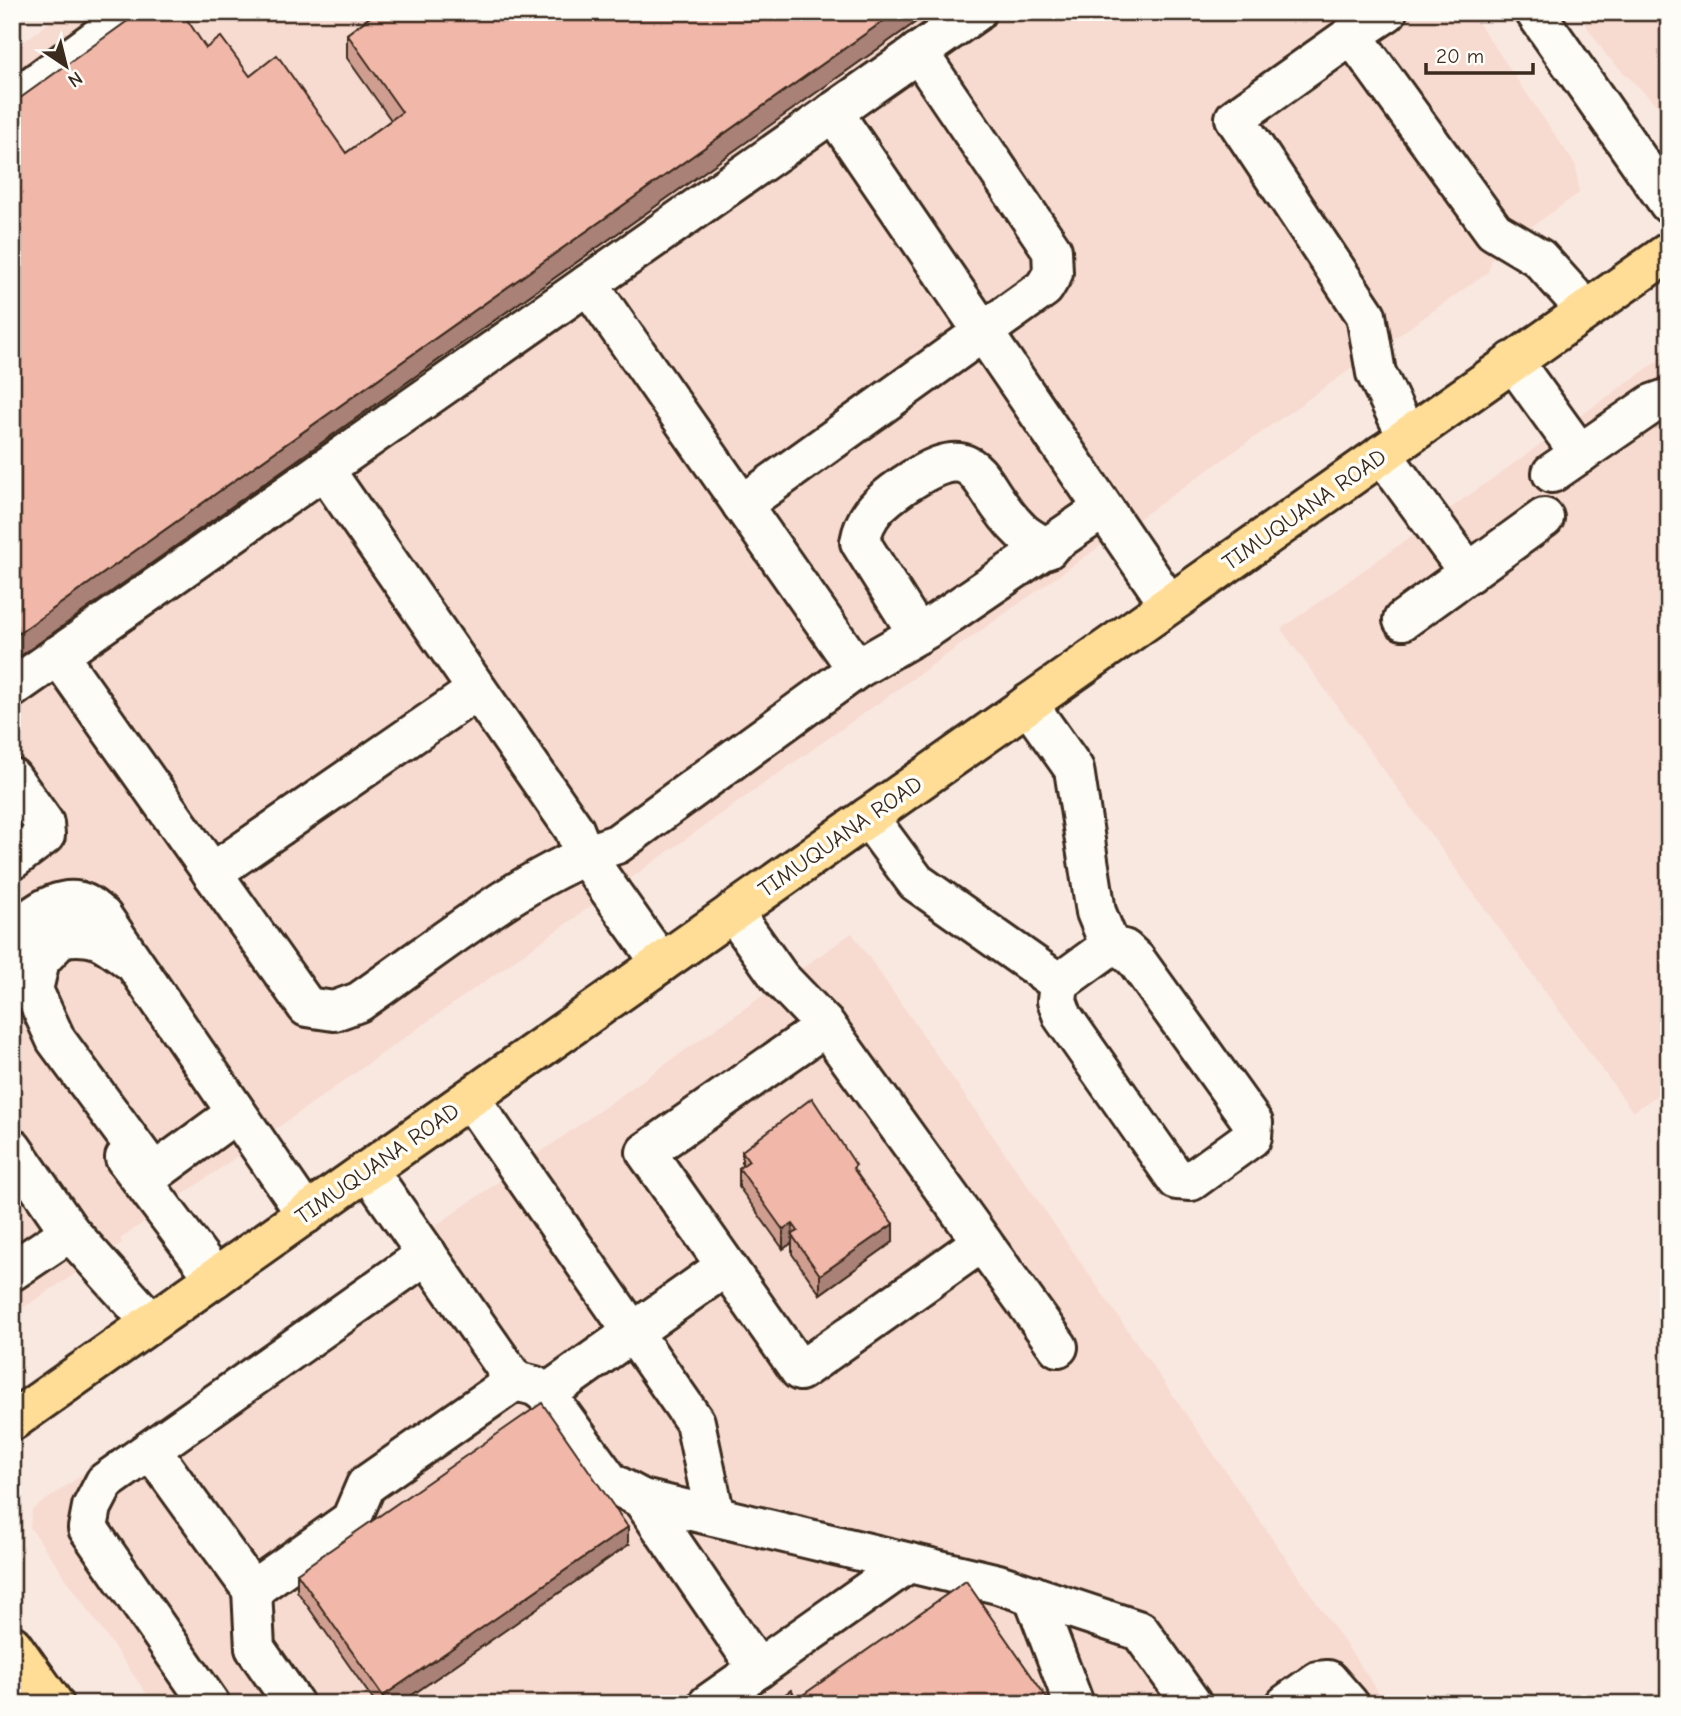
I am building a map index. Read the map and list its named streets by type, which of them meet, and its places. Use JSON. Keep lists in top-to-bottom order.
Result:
{
  "streets": {
    "main road": ["TIMUQUANA ROAD"]
  },
  "scale_bar": "20 m",
  "north": "bottom right"
}
